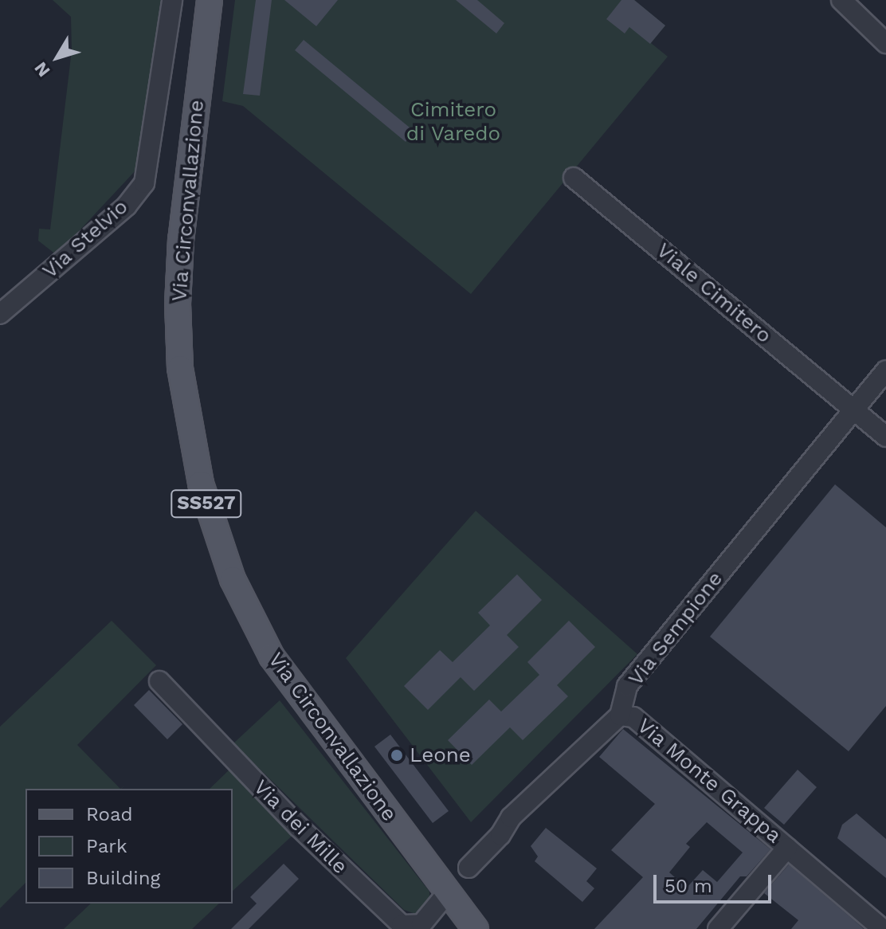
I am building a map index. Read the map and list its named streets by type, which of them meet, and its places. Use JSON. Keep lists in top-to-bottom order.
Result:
{
  "streets": {
    "main road": ["Via Circonvallazione", "SS527"],
    "street": [
      "Via Stelvio",
      "Viale Cimitero",
      "Via Sempione",
      "Via Monte Grappa",
      "Via dei Mille"
    ]
  },
  "crossings": [
    ["Via Circonvallazione", "Via dei Mille"],
    ["Viale Cimitero", "Via Sempione"],
    ["Via Sempione", "Via Monte Grappa"]
  ],
  "parks": ["Cimitero di Varedo"],
  "places": ["Leone"],
  "legend": ["Road", "Park", "Building"],
  "scale_bar": "50 m",
  "north": "bottom left"
}
